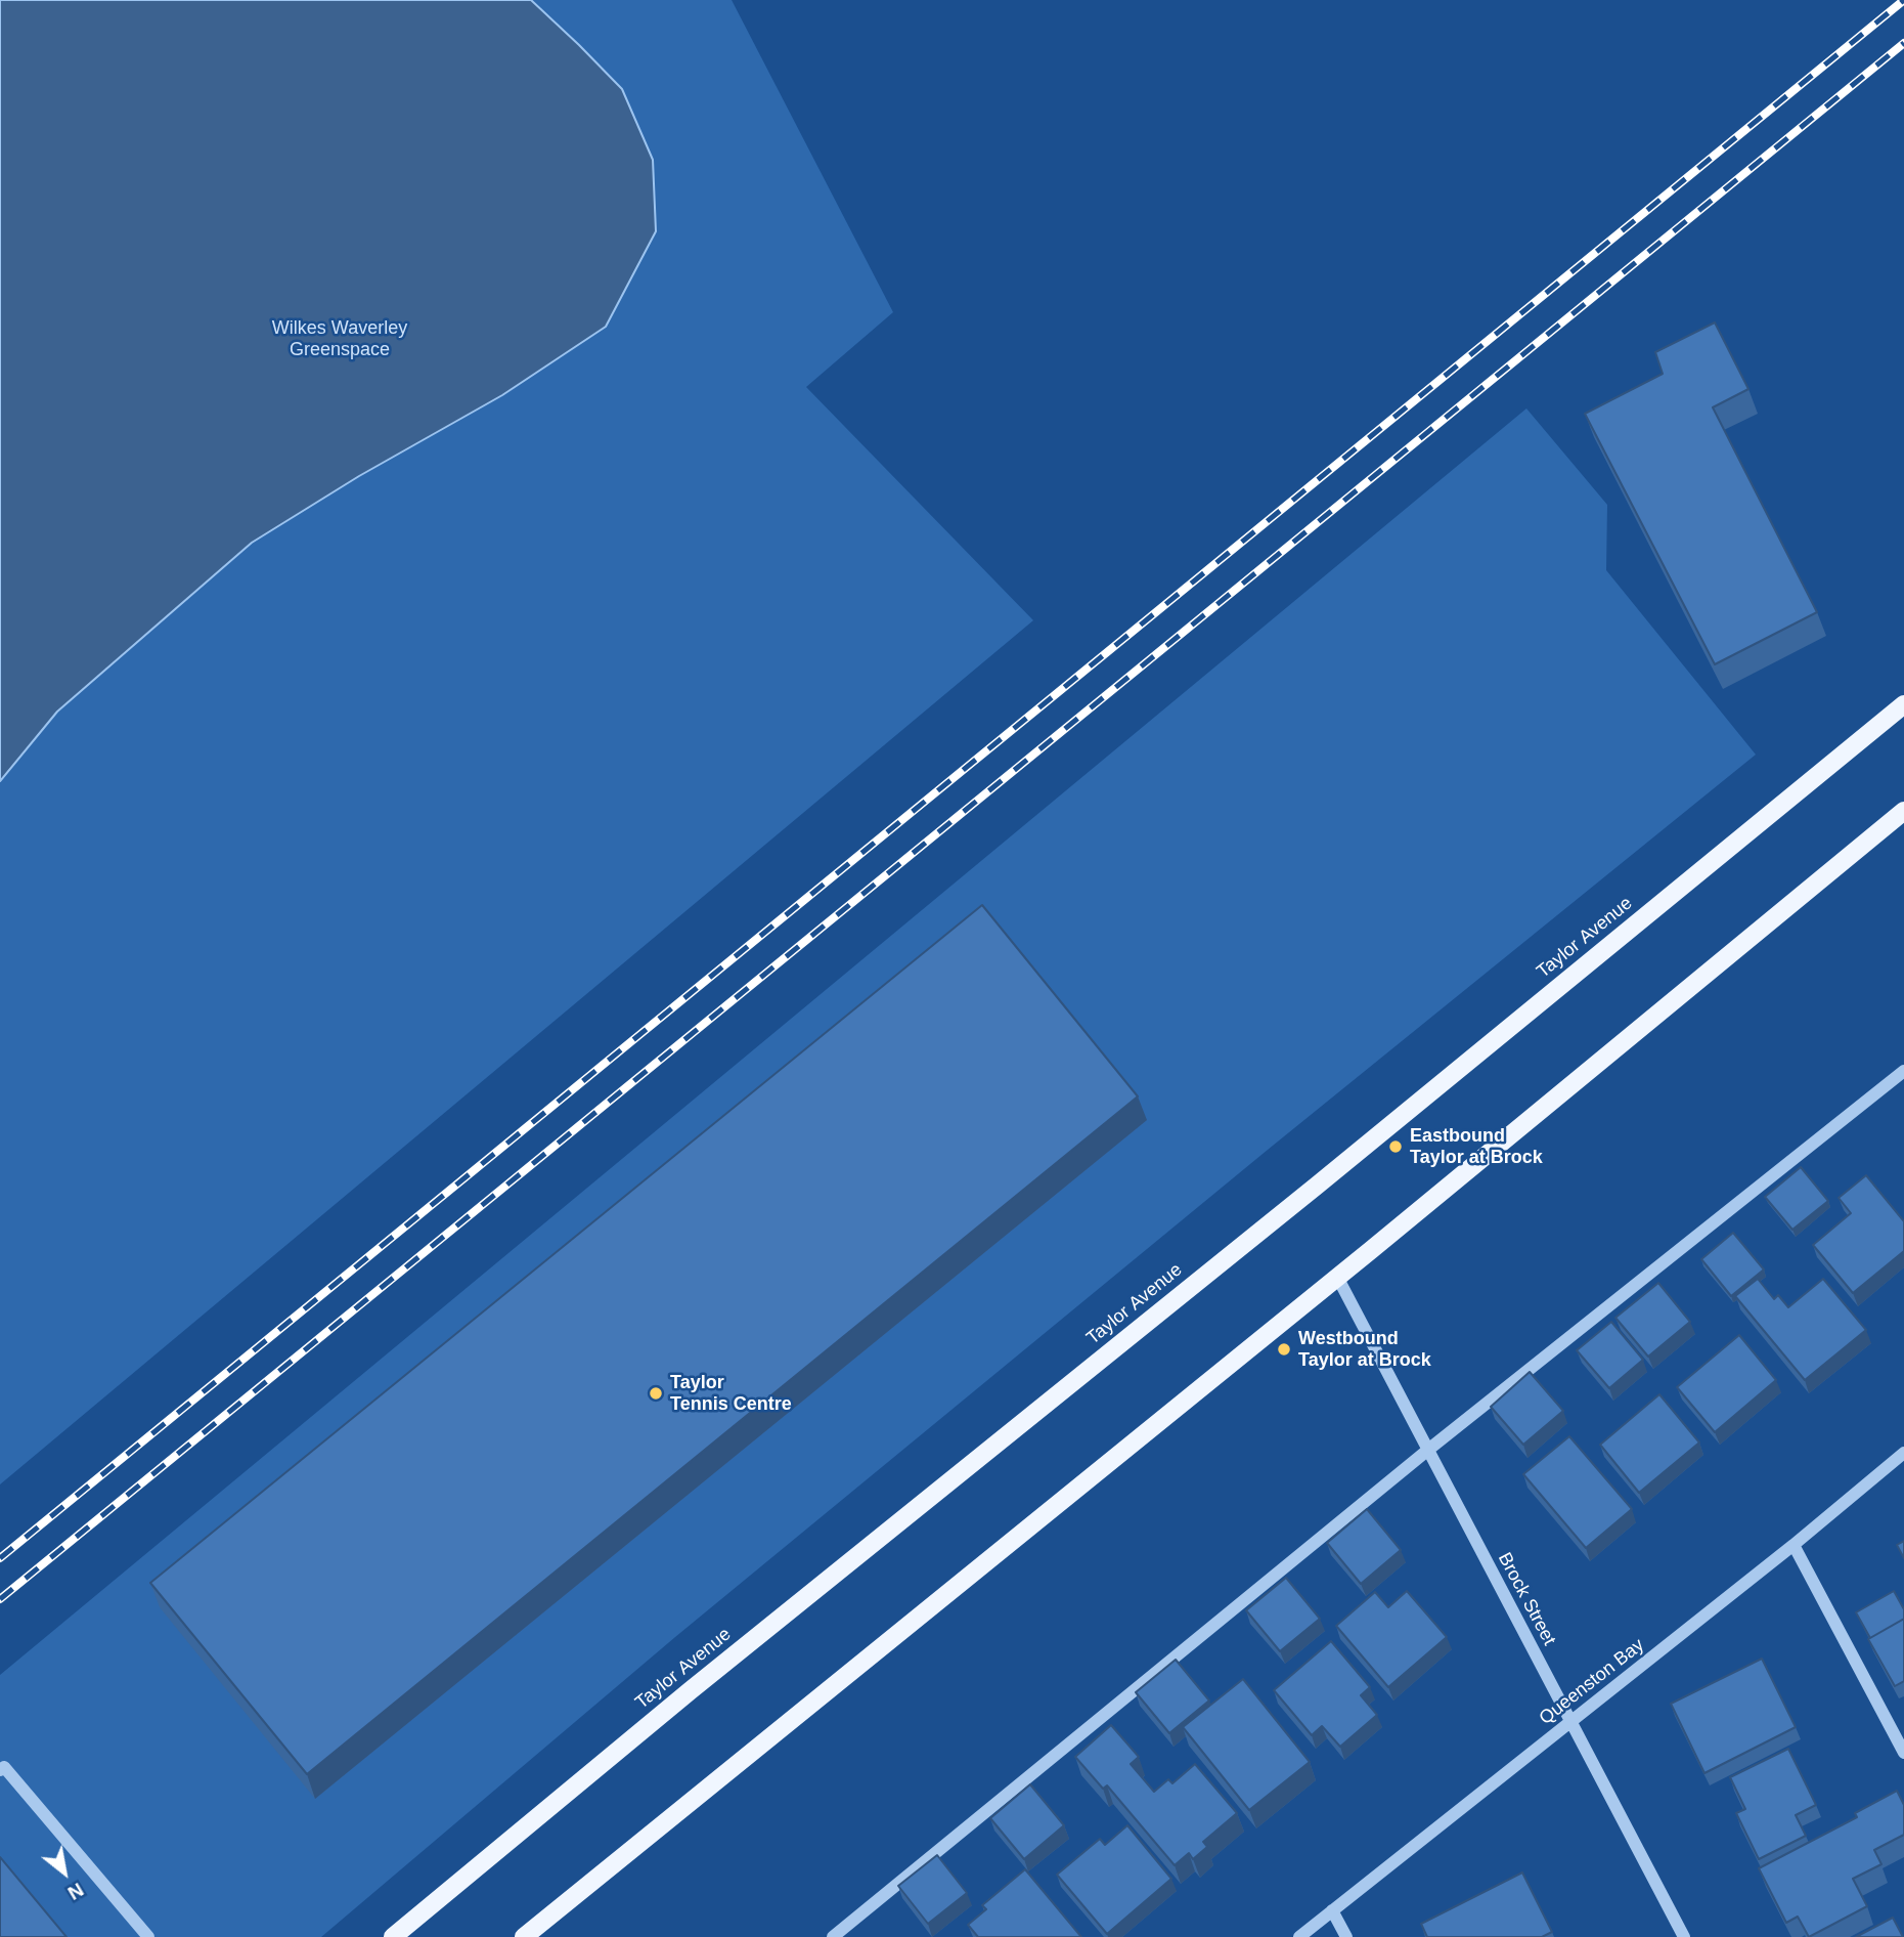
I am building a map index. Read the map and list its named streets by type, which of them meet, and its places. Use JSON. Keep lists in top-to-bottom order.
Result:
{
  "streets": {
    "main road": ["Taylor Avenue"],
    "street": ["Brock Street", "Queenston Bay"]
  },
  "crossings": [
    ["Brock Street", "Queenston Bay"]
  ],
  "parks": ["Wilkes Waverley Greenspace"],
  "places": ["Eastbound Taylor at Brock", "Westbound Taylor at Brock", "Taylor Tennis Centre"],
  "north": "bottom right"
}
